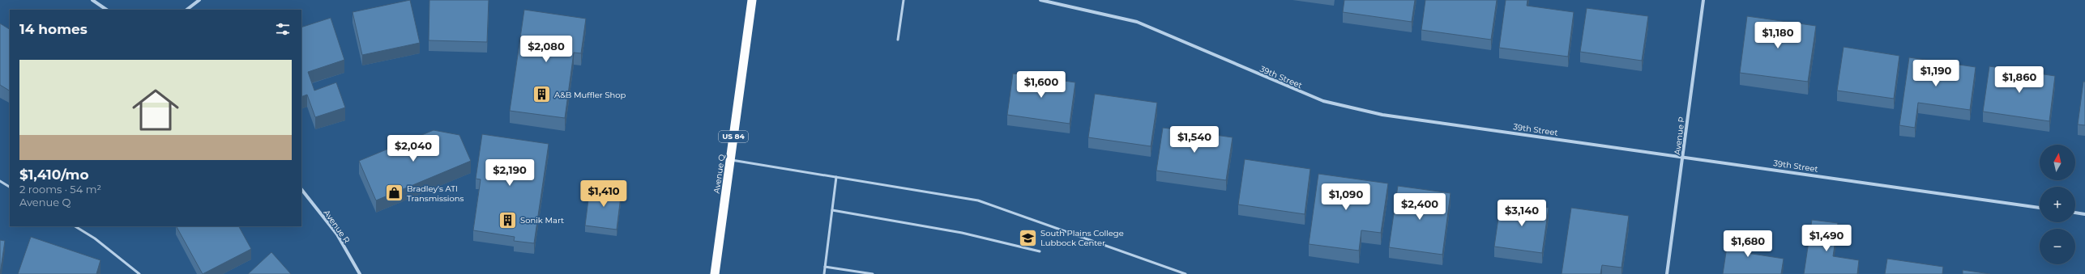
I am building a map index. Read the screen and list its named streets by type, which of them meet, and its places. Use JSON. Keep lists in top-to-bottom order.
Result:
{
  "streets": {
    "highway": ["US 84", "Avenue Q"],
    "street": ["39th Street", "Avenue P", "Avenue R"]
  },
  "crossings": [
    ["39th Street", "Avenue P"]
  ],
  "places": {
    "building": ["A&B Muffler Shop", "Sonik Mart"],
    "shop": ["Bradley's ATI Transmissions"],
    "school or university": ["South Plains College Lubbock Center"]
  },
  "north": "top",
  "page": {
    "heading": "14 homes",
    "price": [
      "$1,180",
      "$2,080",
      "$1,190",
      "$1,860",
      "$1,600",
      "$1,540",
      "$2,040",
      "$2,190",
      "$1,410",
      "$1,090",
      "$2,400",
      "$3,140",
      "$1,490",
      "$1,680"
    ],
    "list": [
      {
        "name": "$1,410/mo",
        "note": "2 rooms · 54 m² · Avenue Q"
      }
    ],
    "map_buttons": ["+", "−"]
  }
}
